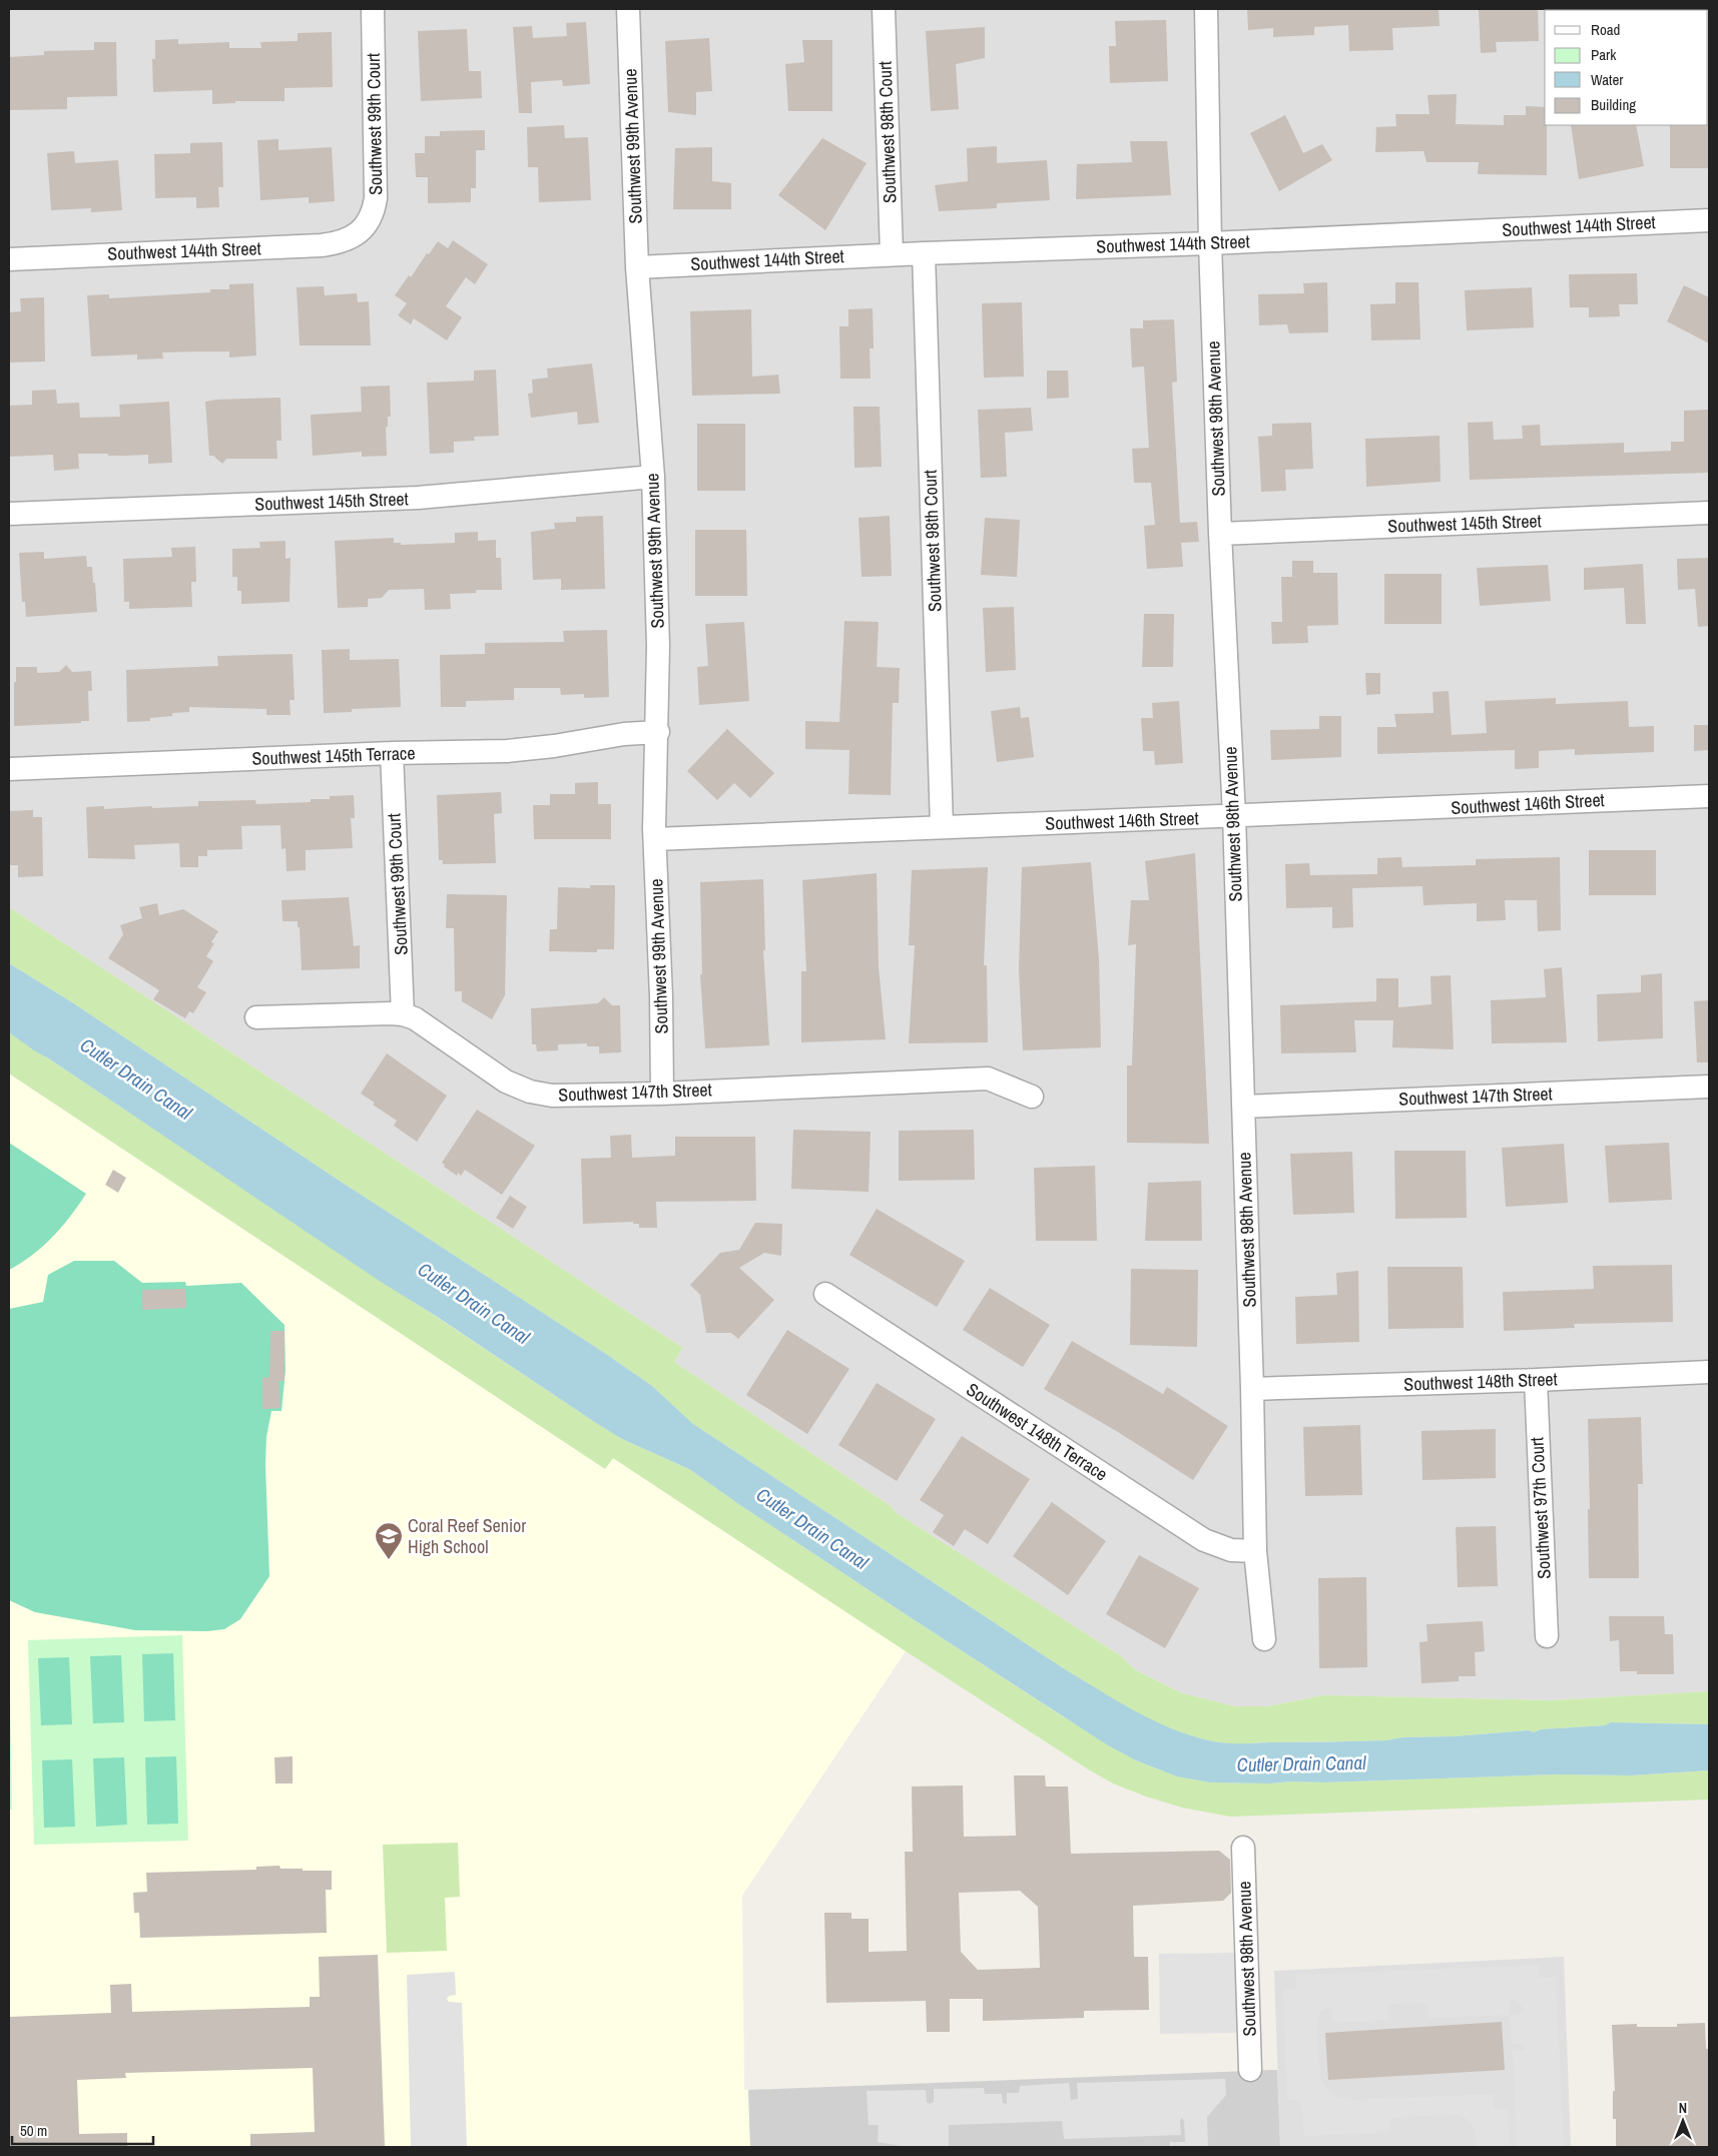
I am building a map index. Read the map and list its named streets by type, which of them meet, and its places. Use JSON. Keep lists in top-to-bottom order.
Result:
{
  "streets": {
    "street": [
      "Southwest 99th Court",
      "Southwest 98th Court",
      "Southwest 99th Avenue",
      "Southwest 144th Street",
      "Southwest 98th Avenue",
      "Southwest 145th Street",
      "Southwest 145th Terrace",
      "Southwest 146th Street",
      "Southwest 147th Street",
      "Southwest 148th Street",
      "Southwest 148th Terrace",
      "Southwest 97th Court"
    ]
  },
  "crossings": [
    ["Southwest 99th Court", "Southwest 144th Street"],
    ["Southwest 99th Court", "Southwest 145th Terrace"],
    ["Southwest 99th Court", "Southwest 147th Street"],
    ["Southwest 98th Court", "Southwest 144th Street"],
    ["Southwest 98th Court", "Southwest 146th Street"],
    ["Southwest 99th Avenue", "Southwest 144th Street"],
    ["Southwest 99th Avenue", "Southwest 145th Street"],
    ["Southwest 99th Avenue", "Southwest 145th Terrace"],
    ["Southwest 99th Avenue", "Southwest 146th Street"],
    ["Southwest 99th Avenue", "Southwest 147th Street"],
    ["Southwest 144th Street", "Southwest 98th Avenue"],
    ["Southwest 98th Avenue", "Southwest 145th Street"],
    ["Southwest 98th Avenue", "Southwest 146th Street"],
    ["Southwest 98th Avenue", "Southwest 147th Street"],
    ["Southwest 98th Avenue", "Southwest 148th Street"],
    ["Southwest 98th Avenue", "Southwest 148th Terrace"],
    ["Southwest 148th Street", "Southwest 97th Court"]
  ],
  "water": ["Cutler Drain Canal"],
  "places": {
    "school or university": ["Coral Reef Senior High School"]
  },
  "legend": [
    "Road",
    "Park",
    "Water",
    "Building"
  ],
  "scale_bar": "50 m",
  "north": "top"
}
